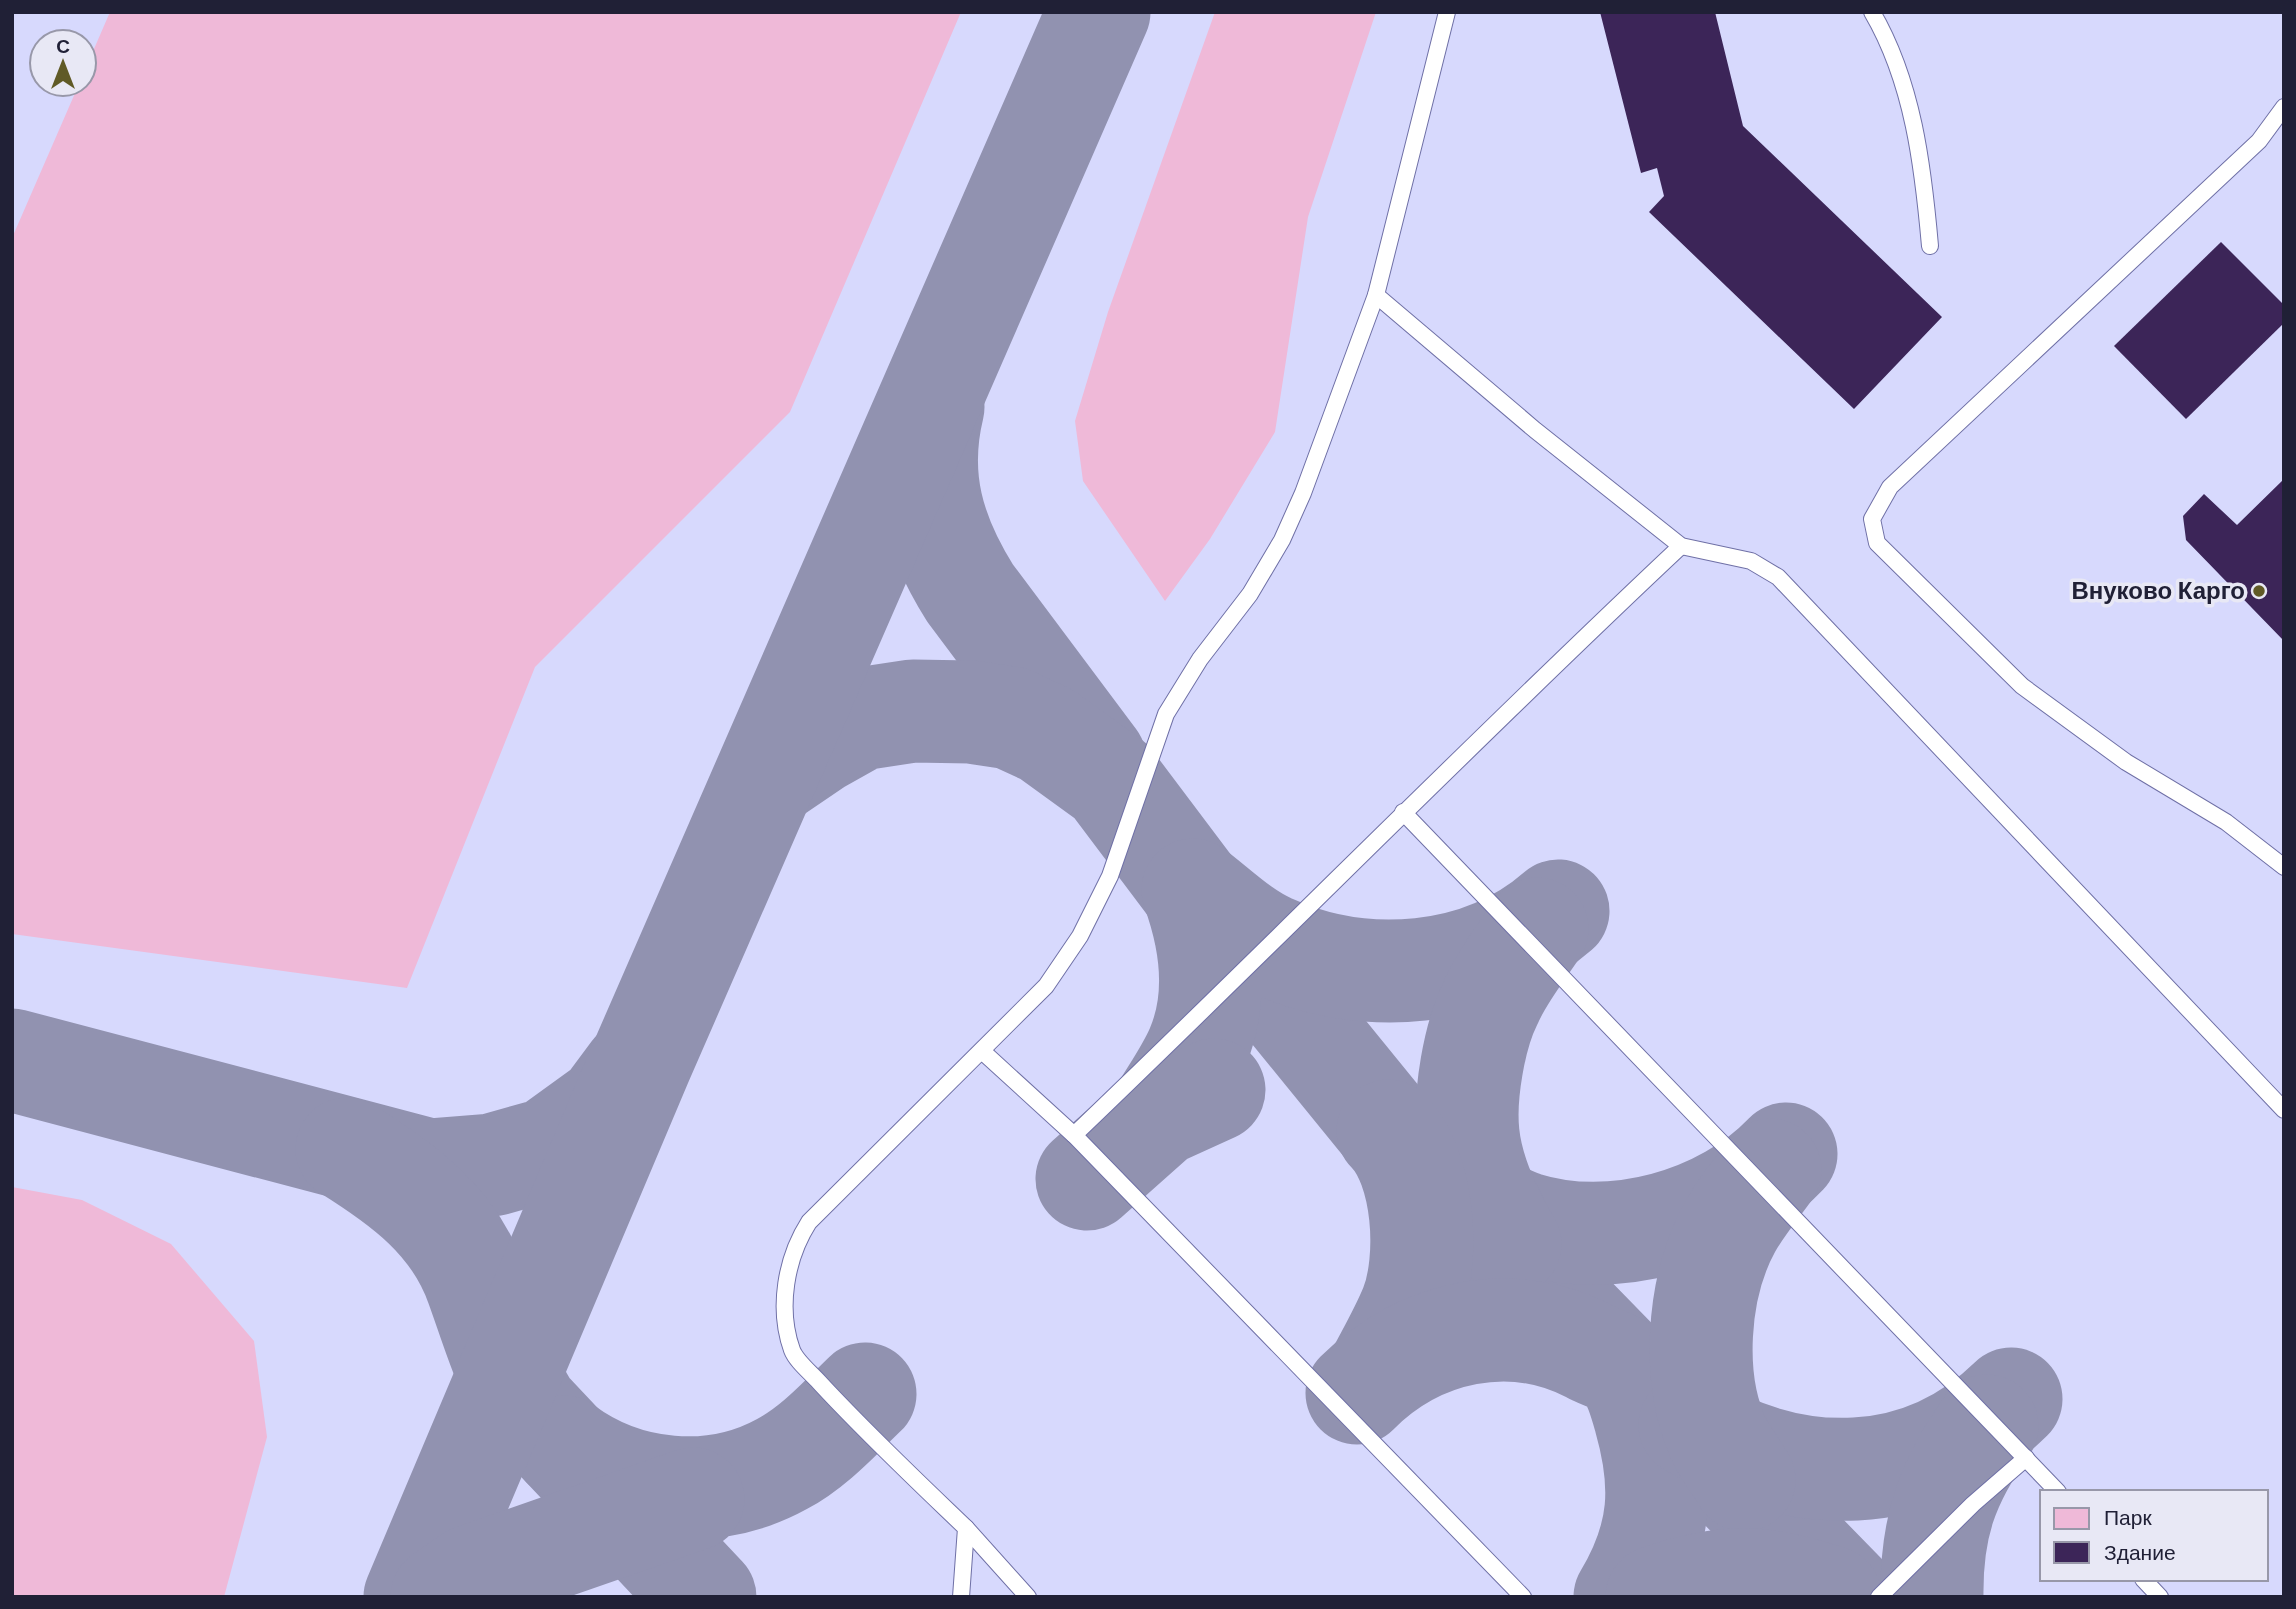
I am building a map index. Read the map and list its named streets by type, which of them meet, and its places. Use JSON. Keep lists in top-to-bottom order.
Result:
{
  "places": ["Внуково Карго"],
  "legend": ["Парк", "Здание"],
  "north": "top"
}
